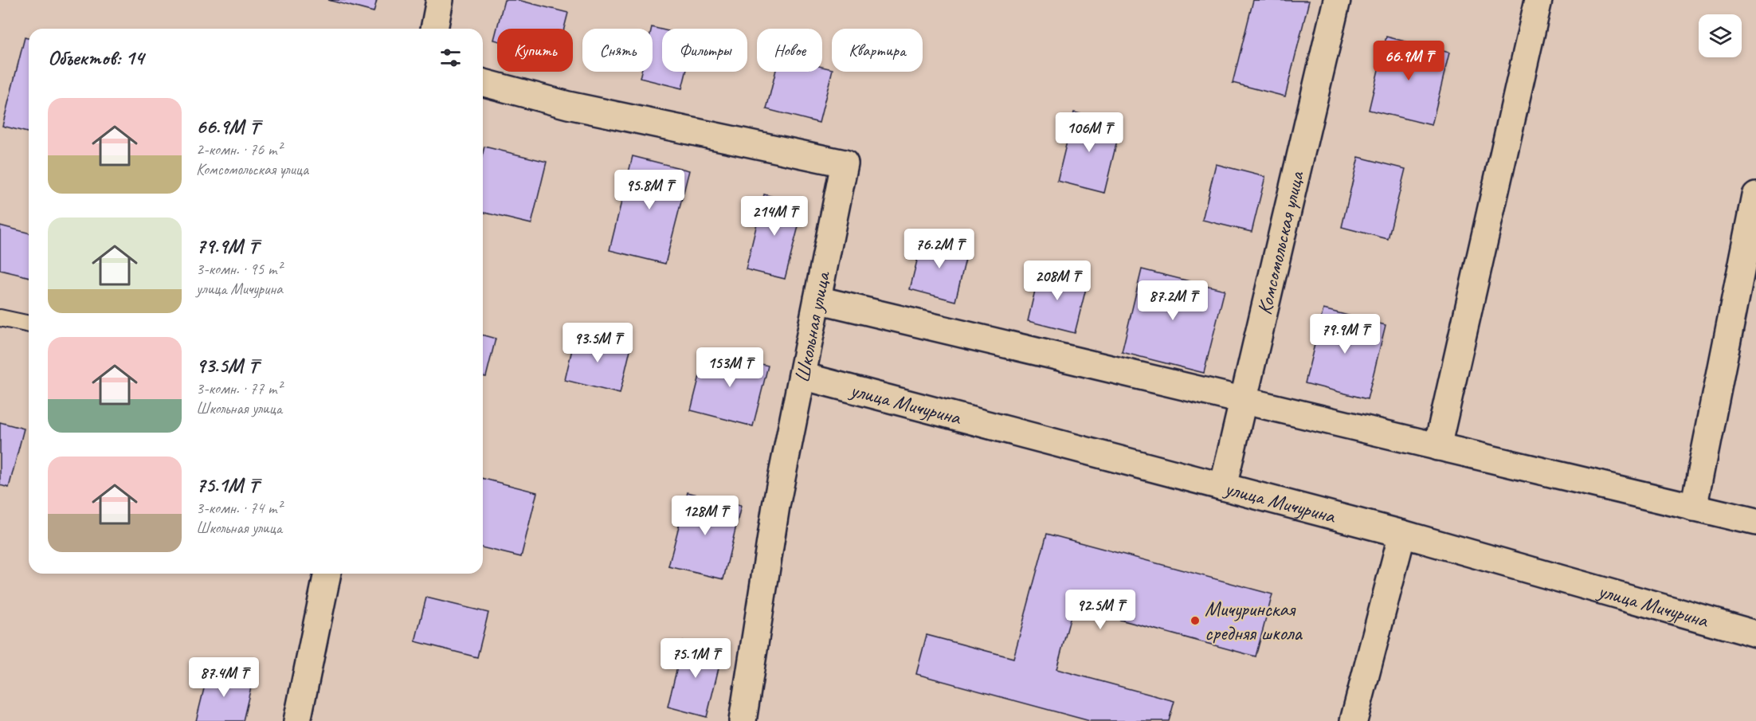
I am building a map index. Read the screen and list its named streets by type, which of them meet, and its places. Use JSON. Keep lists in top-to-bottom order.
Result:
{
  "streets": {
    "street": ["Комсомольская улица", "Школьная улица", "улица Мичурина"]
  },
  "crossings": [
    ["Комсомольская улица", "улица Мичурина"],
    ["Школьная улица", "улица Мичурина"]
  ],
  "places": ["Мичуринская средняя школа"],
  "page": {
    "chip": [
      "Купить",
      "Снять",
      "Фильтры",
      "Новое",
      "Квартира"
    ],
    "heading": "Объектов: 14",
    "price": [
      "66.9M ₸",
      "106M ₸",
      "95.8M ₸",
      "214M ₸",
      "76.2M ₸",
      "208M ₸",
      "87.2M ₸",
      "79.9M ₸",
      "93.5M ₸",
      "153M ₸",
      "128M ₸",
      "92.5M ₸",
      "75.1M ₸",
      "87.4M ₸"
    ],
    "list": [
      {
        "name": "66.9M ₸",
        "note": "2-комн. · 76 m² · Комсомольская улица"
      },
      {
        "name": "79.9M ₸",
        "note": "3-комн. · 95 m² · улица Мичурина"
      },
      {
        "name": "93.5M ₸",
        "note": "3-комн. · 77 m² · Школьная улица"
      },
      {
        "name": "75.1M ₸",
        "note": "3-комн. · 74 m² · Школьная улица"
      }
    ]
  }
}
